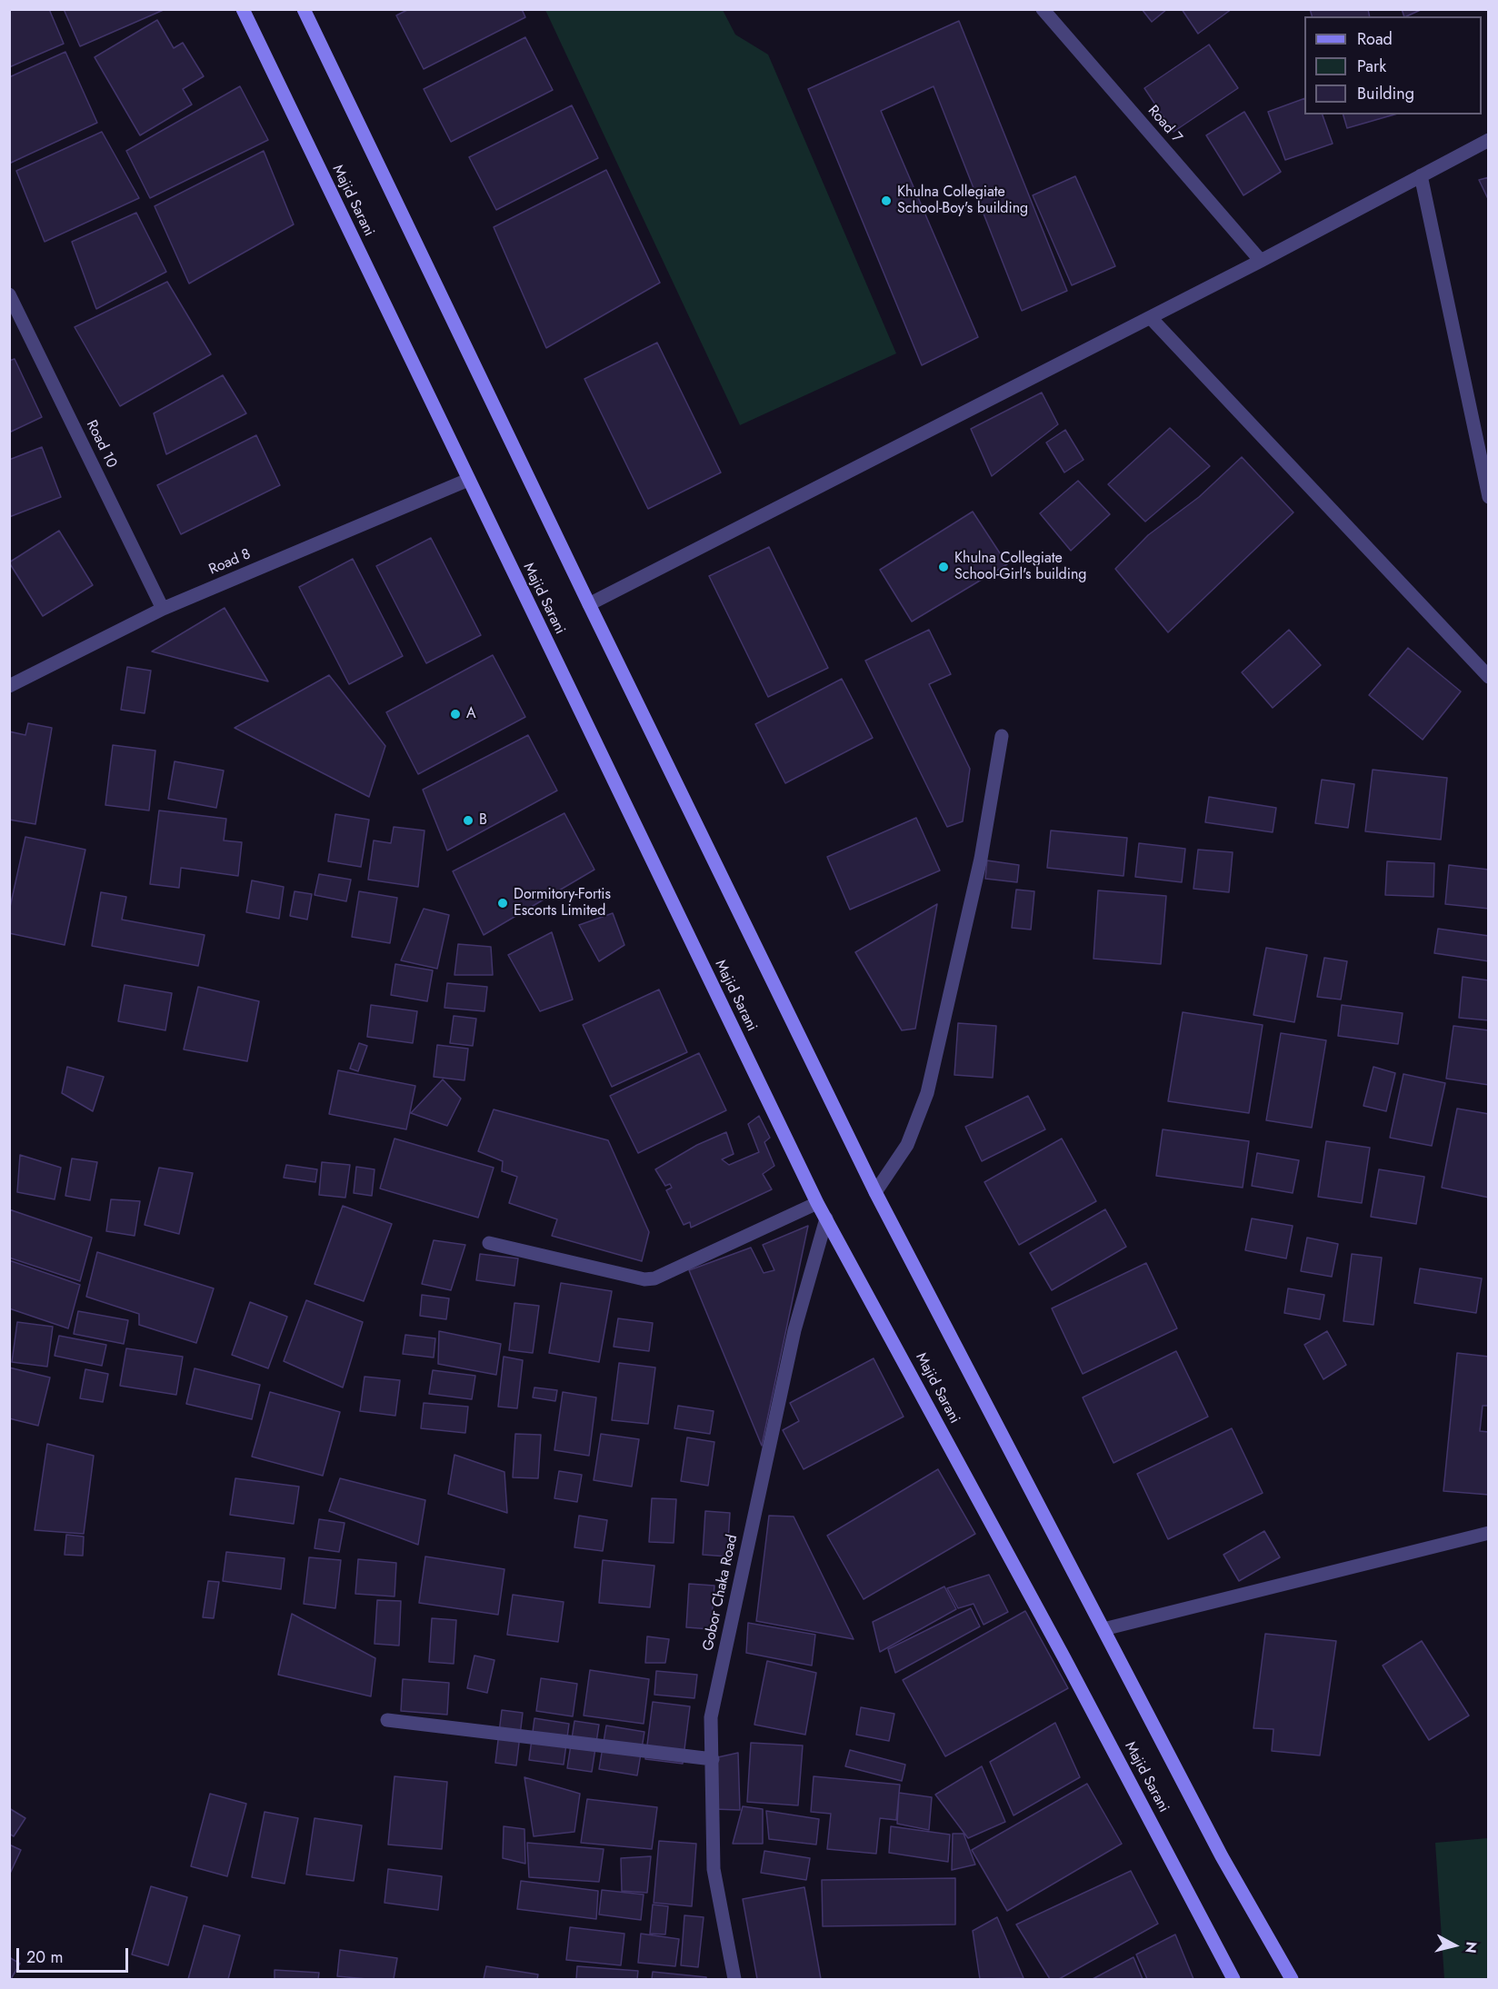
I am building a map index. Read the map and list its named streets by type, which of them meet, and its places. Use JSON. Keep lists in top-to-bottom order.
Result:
{
  "streets": {
    "main road": ["Majid Sarani"],
    "street": [
      "Road 7",
      "Road 10",
      "Road 8",
      "Gobor Chaka Road"
    ]
  },
  "crossings": [
    ["Majid Sarani", "Road 8"],
    ["Majid Sarani", "Gobor Chaka Road"],
    ["Road 10", "Road 8"]
  ],
  "places": [
    "Khulna Collegiate School-Boy's building",
    "Khulna Collegiate School-Girl's building",
    "A",
    "B",
    "Dormitory-Fortis Escorts Limited"
  ],
  "legend": ["Road", "Park", "Building"],
  "scale_bar": "20 m",
  "north": "right"
}
